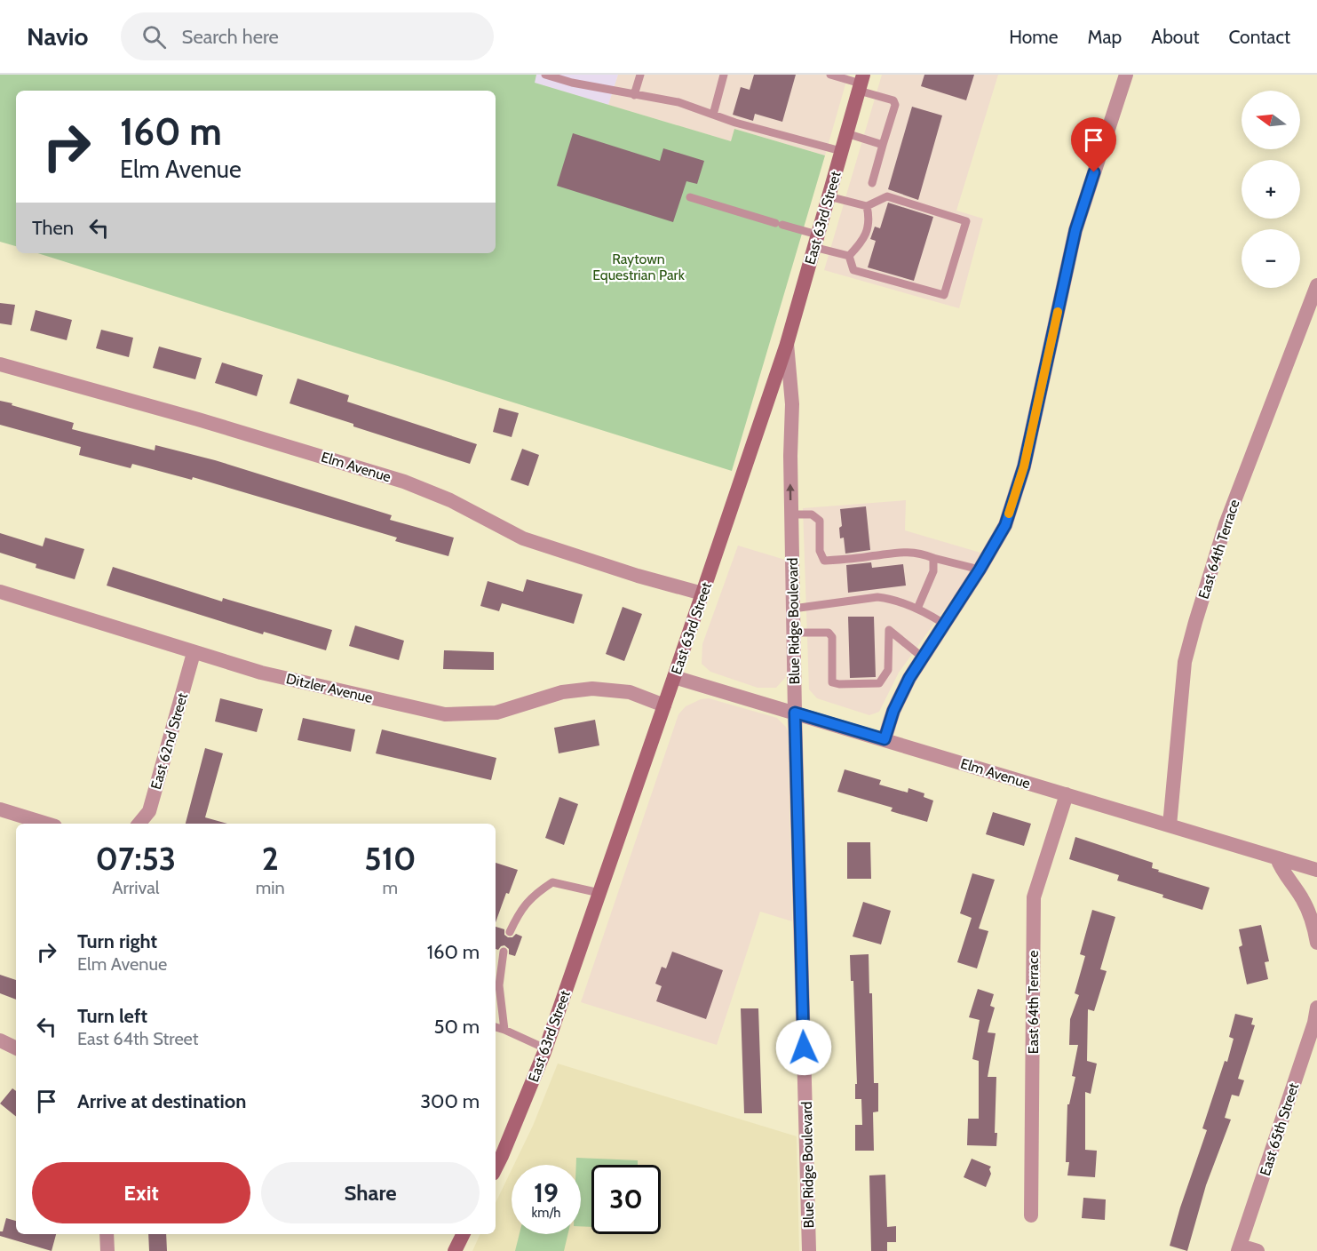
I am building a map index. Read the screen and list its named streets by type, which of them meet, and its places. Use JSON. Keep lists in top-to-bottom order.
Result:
{
  "streets": {
    "main road": ["East 63rd Street"],
    "street": [
      "Elm Avenue",
      "East 64th Terrace",
      "Blue Ridge Boulevard",
      "Ditzler Avenue",
      "East 62nd Street",
      "East 65th Street"
    ]
  },
  "crossings": [
    ["East 63rd Street", "Elm Avenue"],
    ["East 63rd Street", "Blue Ridge Boulevard"],
    ["East 63rd Street", "Ditzler Avenue"],
    ["Elm Avenue", "East 64th Terrace"],
    ["Elm Avenue", "Blue Ridge Boulevard"],
    ["Ditzler Avenue", "East 62nd Street"]
  ],
  "parks": ["Raytown Equestrian Park"],
  "north": "left",
  "page": {
    "header": "Navio",
    "search": "Search here",
    "nav": [
      "Home",
      "Map",
      "About",
      "Contact"
    ],
    "map_buttons": ["+", "−"],
    "turn": ["160 m", "Elm Avenue"],
    "then": "Then",
    "eta": [
      "07:53",
      "Arrival",
      "2",
      "min",
      "510",
      "m"
    ],
    "list": [
      {
        "name": "Turn right",
        "note": "Elm Avenue",
        "value": "160 m"
      },
      {
        "name": "Turn left",
        "note": "East 64th Street",
        "value": "50 m"
      },
      {
        "name": "Arrive at destination",
        "value": "300 m"
      }
    ],
    "buttons": ["Exit", "Share"],
    "speed": "19 km/h",
    "limit": "30"
  }
}
